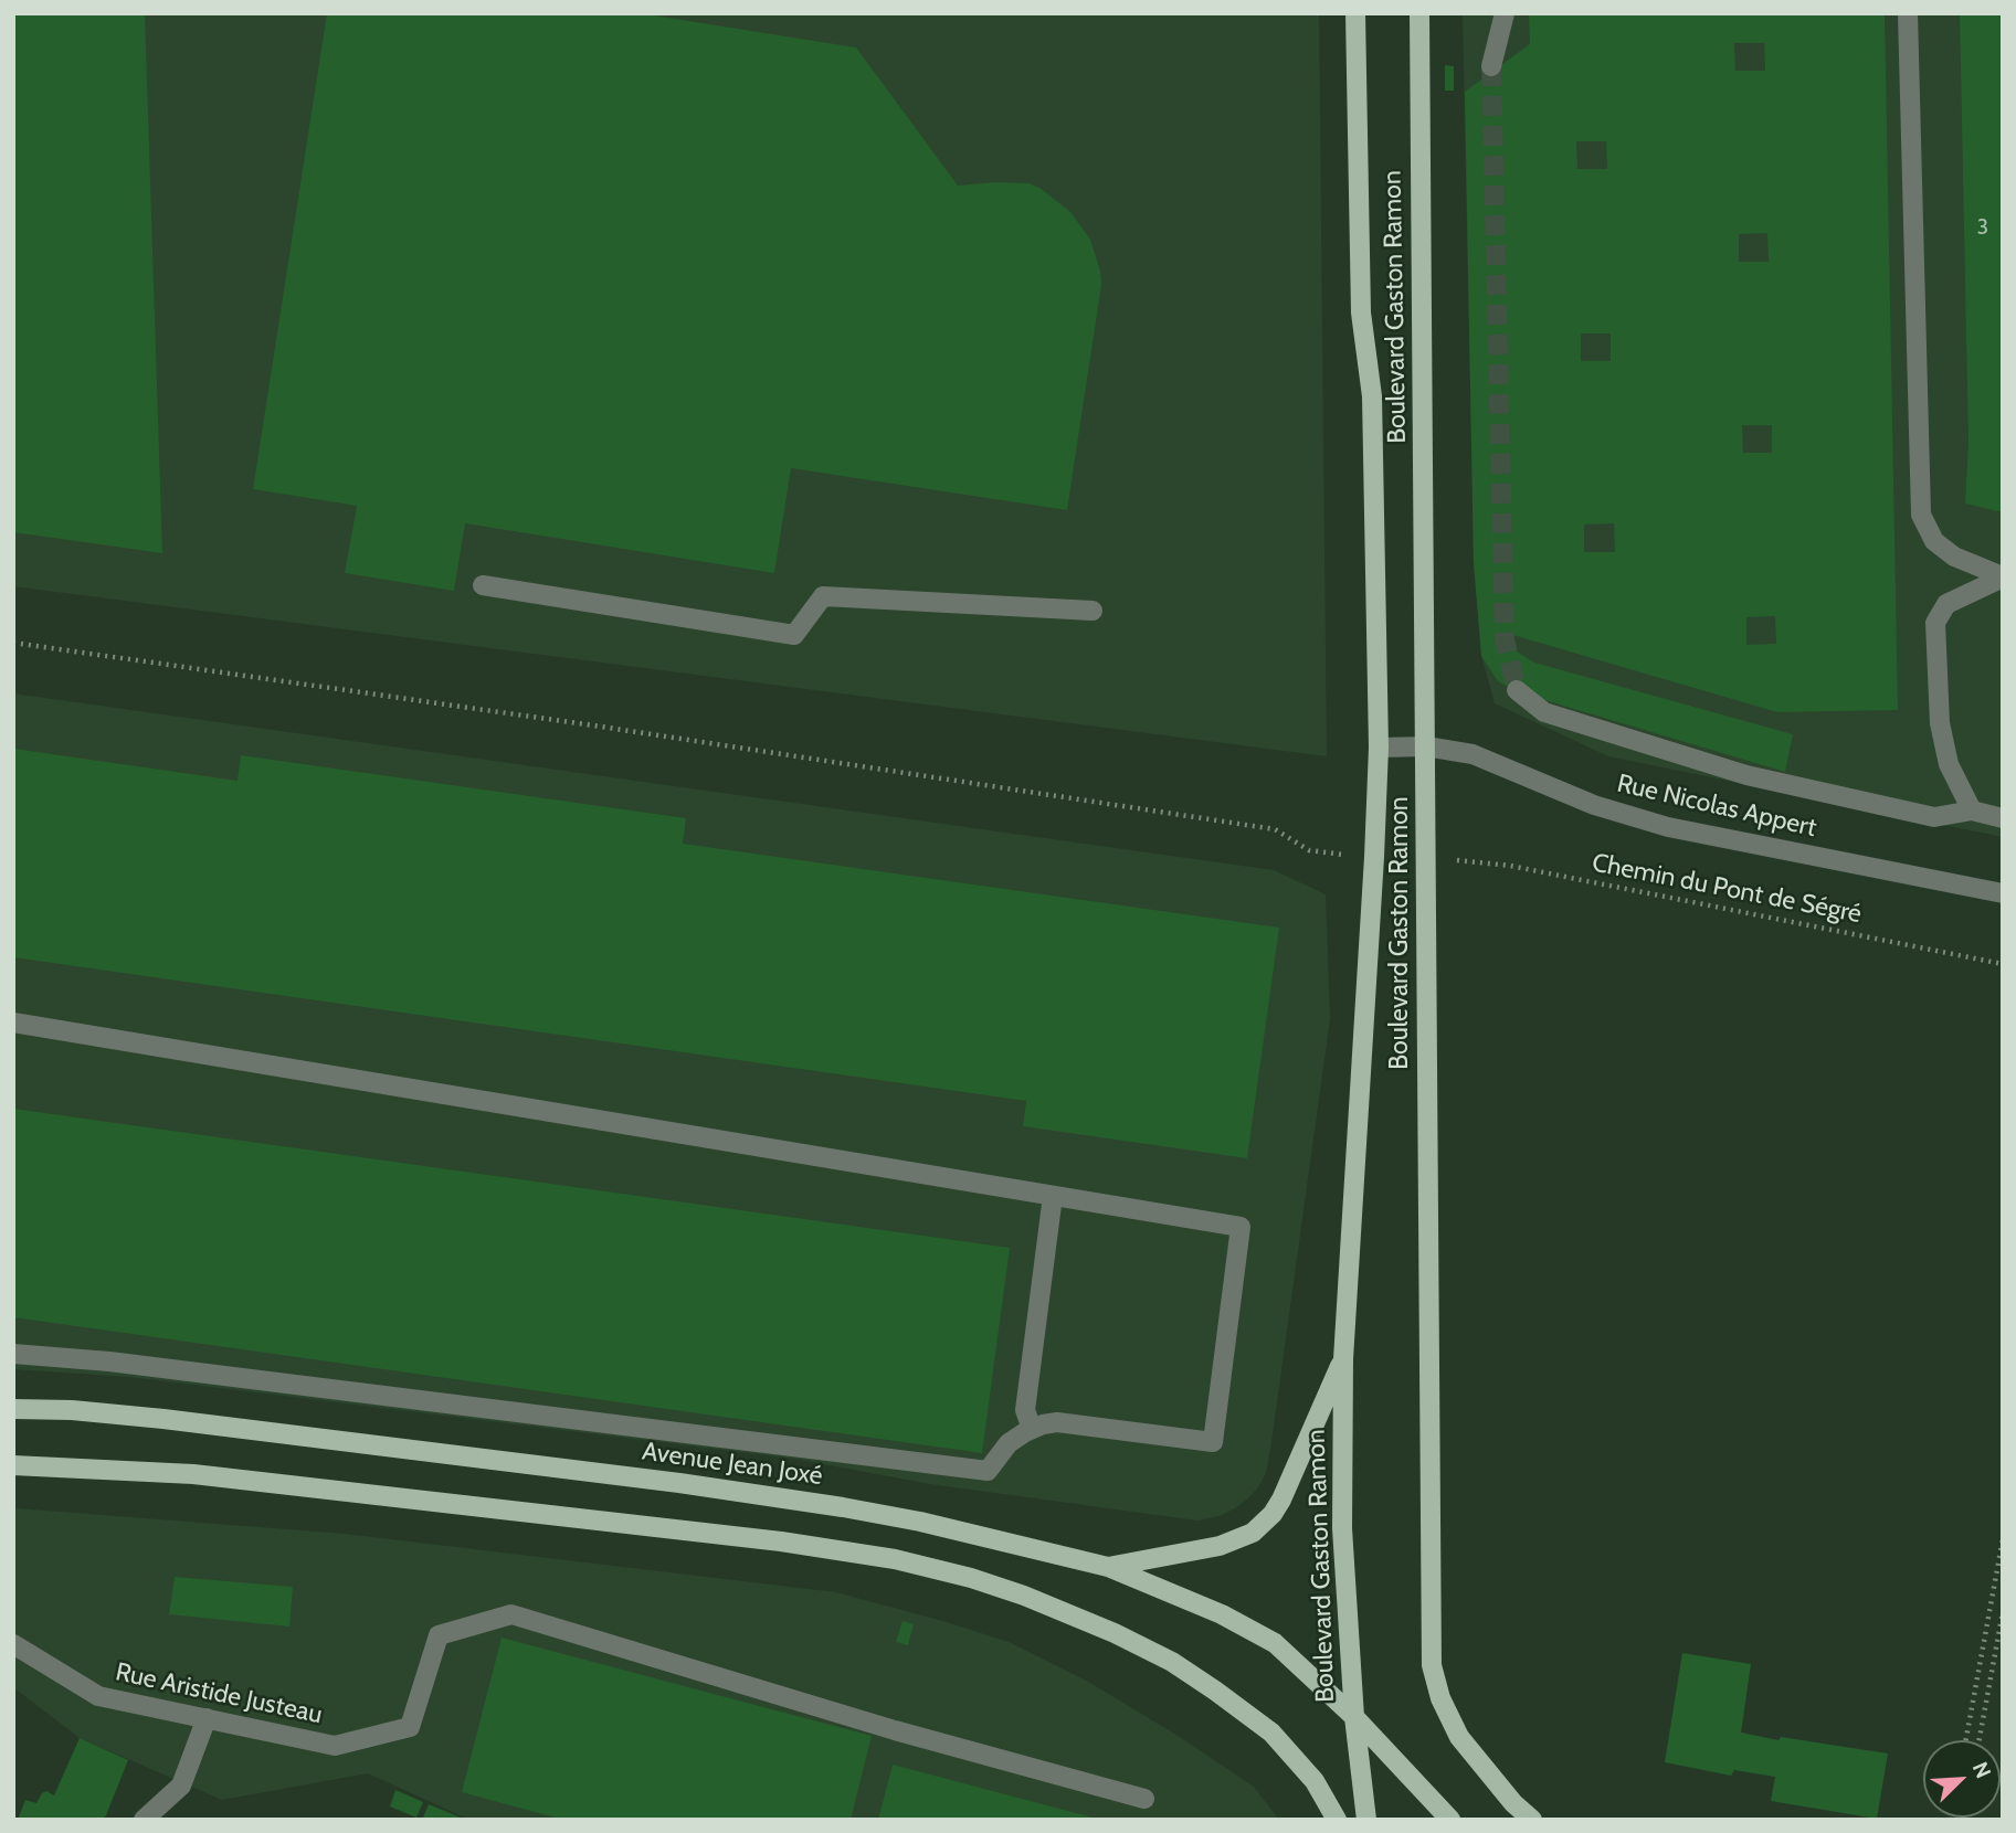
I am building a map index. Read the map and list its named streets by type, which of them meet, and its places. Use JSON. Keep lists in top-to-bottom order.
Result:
{
  "streets": {
    "main road": ["Boulevard Gaston Ramon", "Avenue Jean Joxé"],
    "street": ["Rue Nicolas Appert", "Rue Aristide Justeau"],
    "path": ["Chemin du Pont de Ségré"]
  },
  "crossings": [
    ["Boulevard Gaston Ramon", "Rue Nicolas Appert"],
    ["Boulevard Gaston Ramon", "Avenue Jean Joxé"]
  ],
  "house_numbers": ["3"],
  "north": "top right"
}
